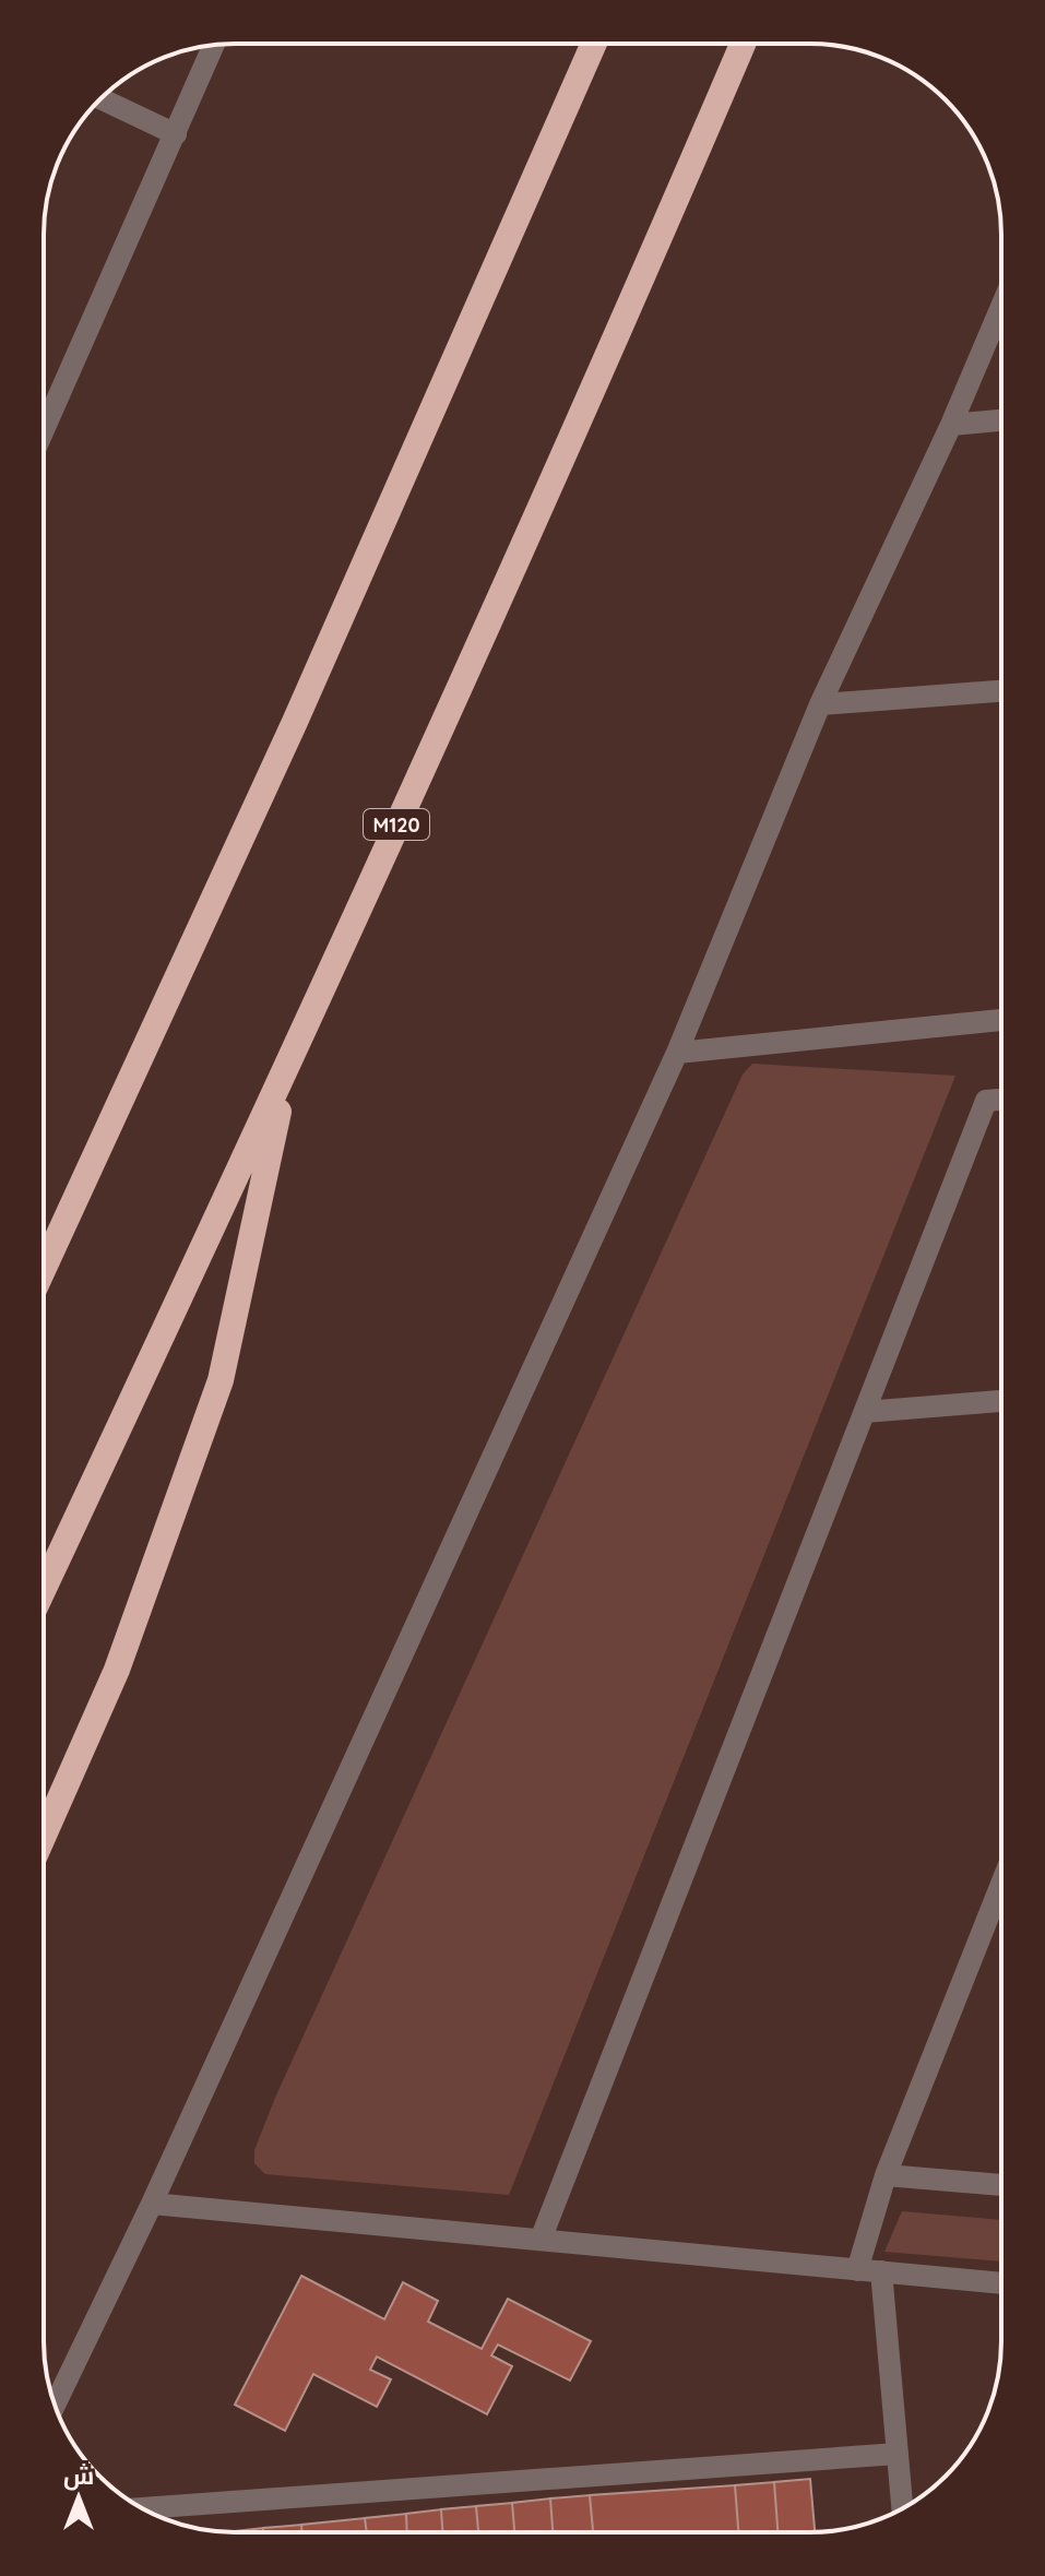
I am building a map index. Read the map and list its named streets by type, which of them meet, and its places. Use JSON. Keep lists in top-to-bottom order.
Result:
{
  "streets": {
    "highway": ["M120"]
  },
  "north": "top"
}
